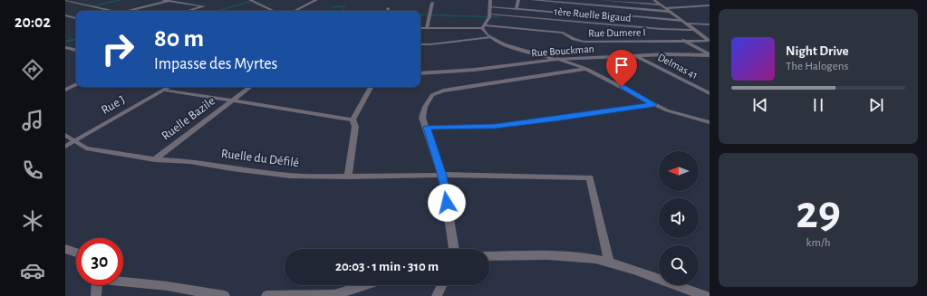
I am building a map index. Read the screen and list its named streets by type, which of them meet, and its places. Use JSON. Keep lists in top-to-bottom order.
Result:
{
  "streets": {
    "street": [
      "1ère Ruelle Bigaud",
      "Rue Dumere I",
      "Rue Bouckman",
      "Delmas 41",
      "Rue J",
      "Ruelle Bazile",
      "Ruelle du Défilé"
    ]
  },
  "crossings": [
    ["Rue Bouckman", "Delmas 41"],
    ["Rue J", "Ruelle du Défilé"],
    ["Ruelle Bazile", "Ruelle du Défilé"]
  ],
  "north": "left",
  "page": {
    "tabs": "20:02",
    "turn": ["80 m", "Impasse des Myrtes"],
    "song": ["Night Drive", "The Halogens"],
    "tile": ["29", "km/h"],
    "limit": "30",
    "trip": "20:03 · 1 min · 310 m"
  }
}
